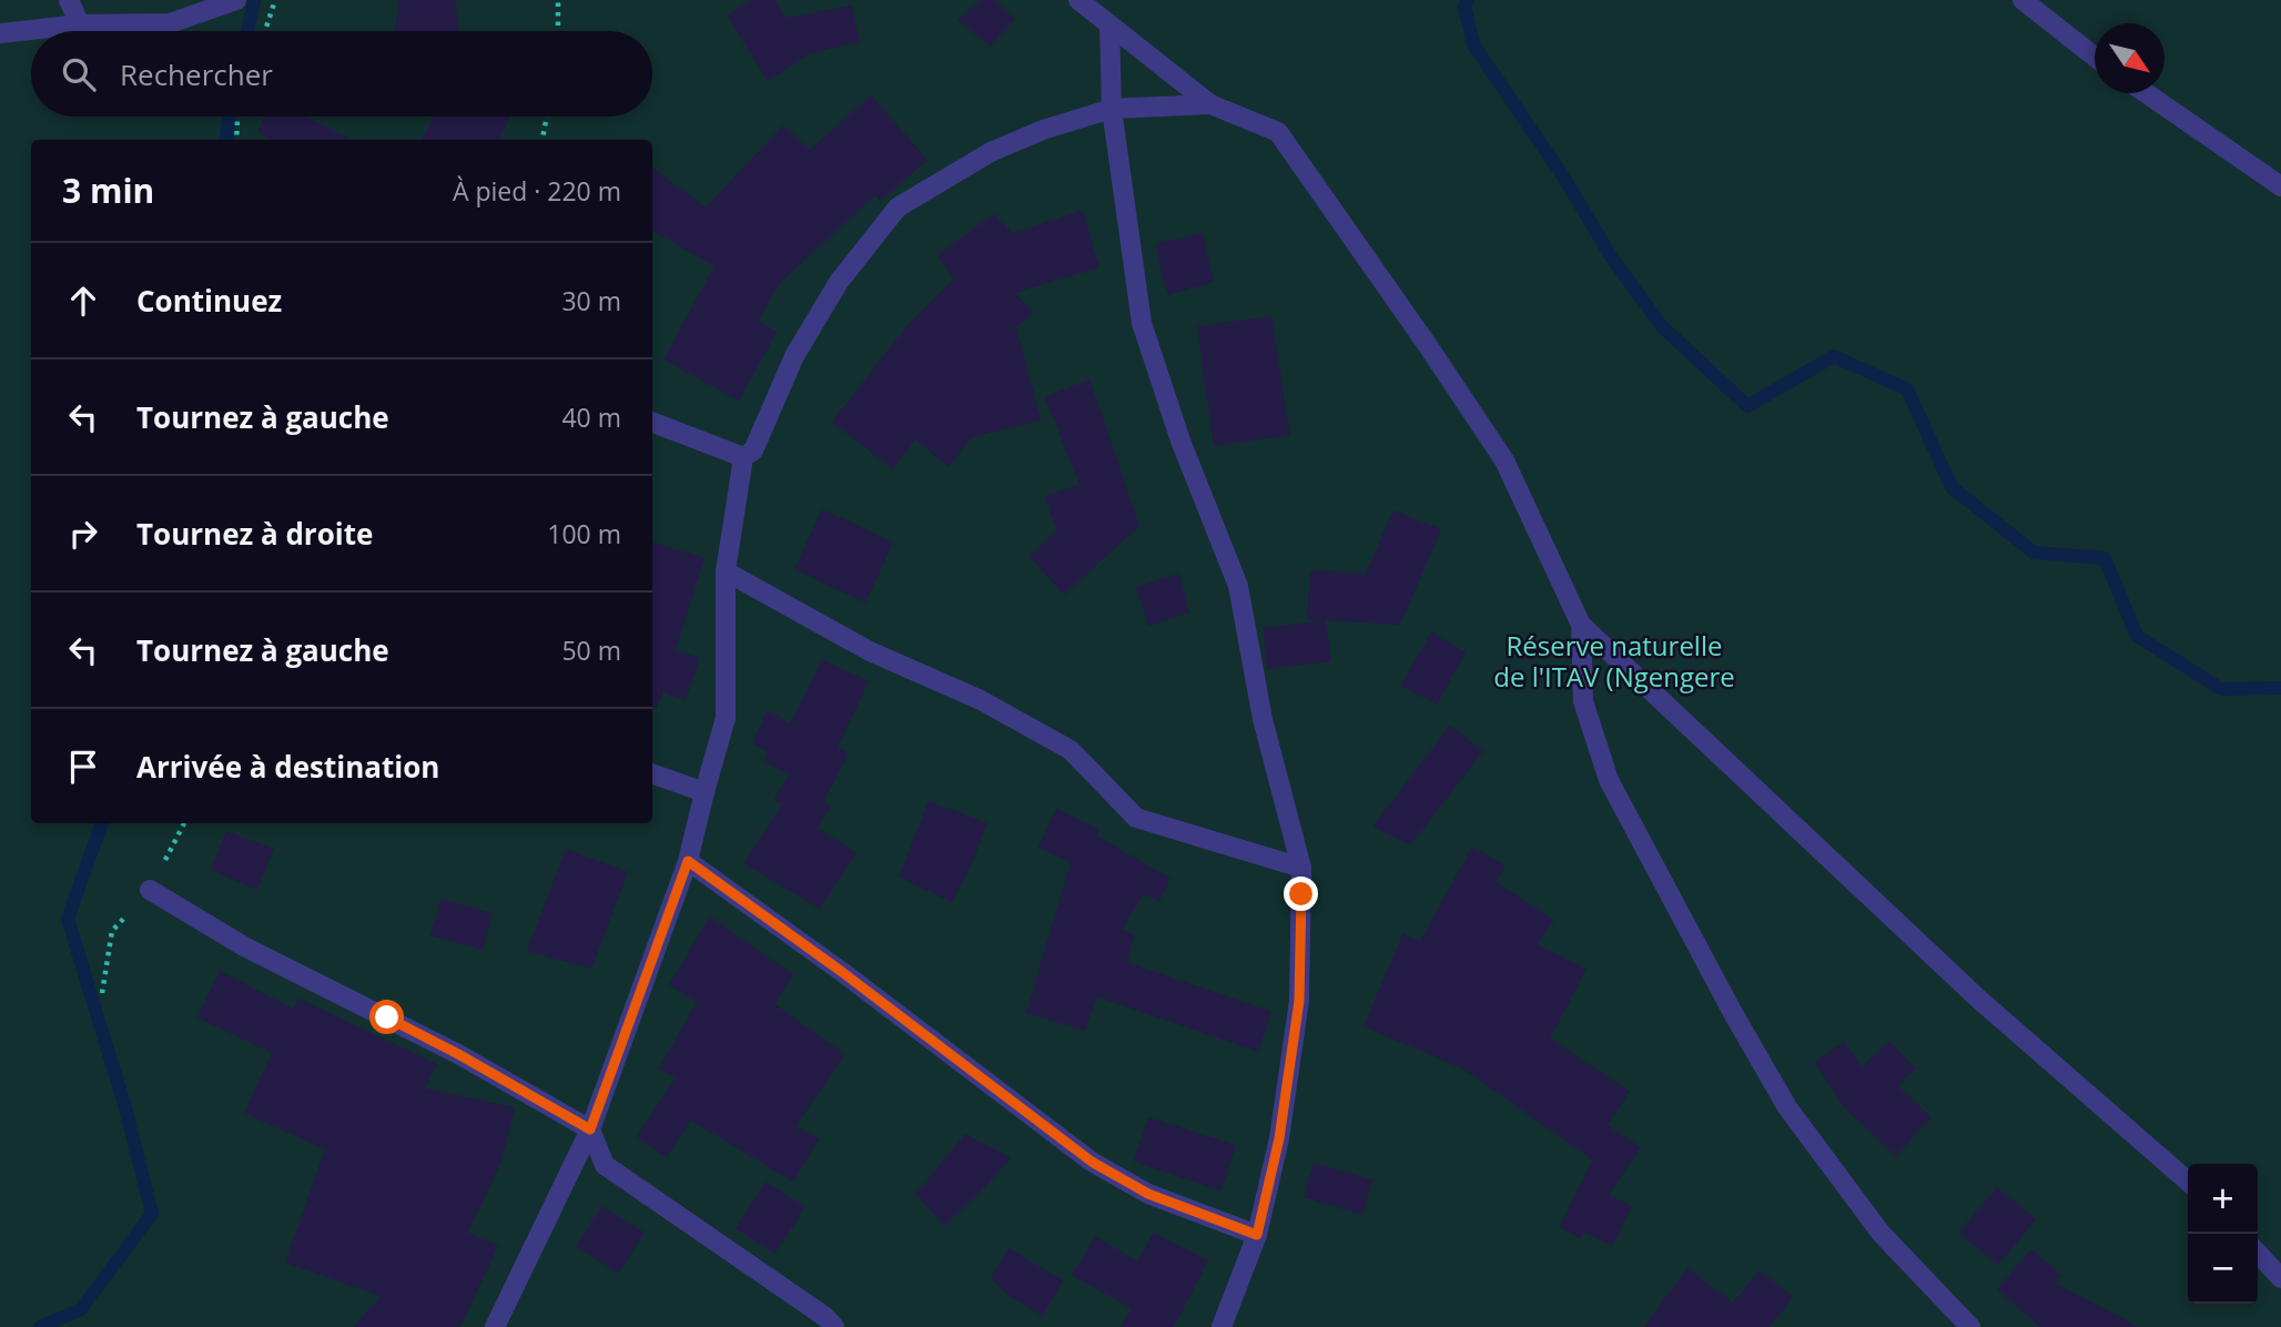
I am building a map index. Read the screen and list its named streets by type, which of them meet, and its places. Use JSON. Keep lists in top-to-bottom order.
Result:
{
  "parks": ["Réserve naturelle de l'ITAV (Ngengere"],
  "north": "bottom right",
  "page": {
    "search": "Rechercher",
    "heading": ["3 min", "À pied · 220 m"],
    "list": [
      ["Continuez", "30 m"],
      ["Tournez à gauche", "40 m"],
      ["Tournez à droite", "100 m"],
      ["Tournez à gauche", "50 m"],
      "Arrivée à destination"
    ],
    "map_buttons": ["+", "−"]
  }
}
